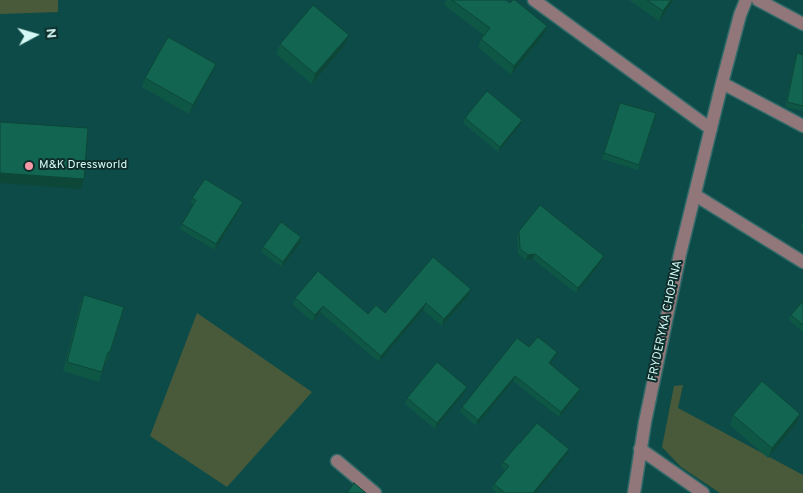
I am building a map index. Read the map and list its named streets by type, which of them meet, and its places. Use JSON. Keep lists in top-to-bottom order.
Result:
{
  "streets": {
    "street": ["FRYDERYKA CHOPINA"]
  },
  "places": ["M&K Dressworld"],
  "north": "right"
}
